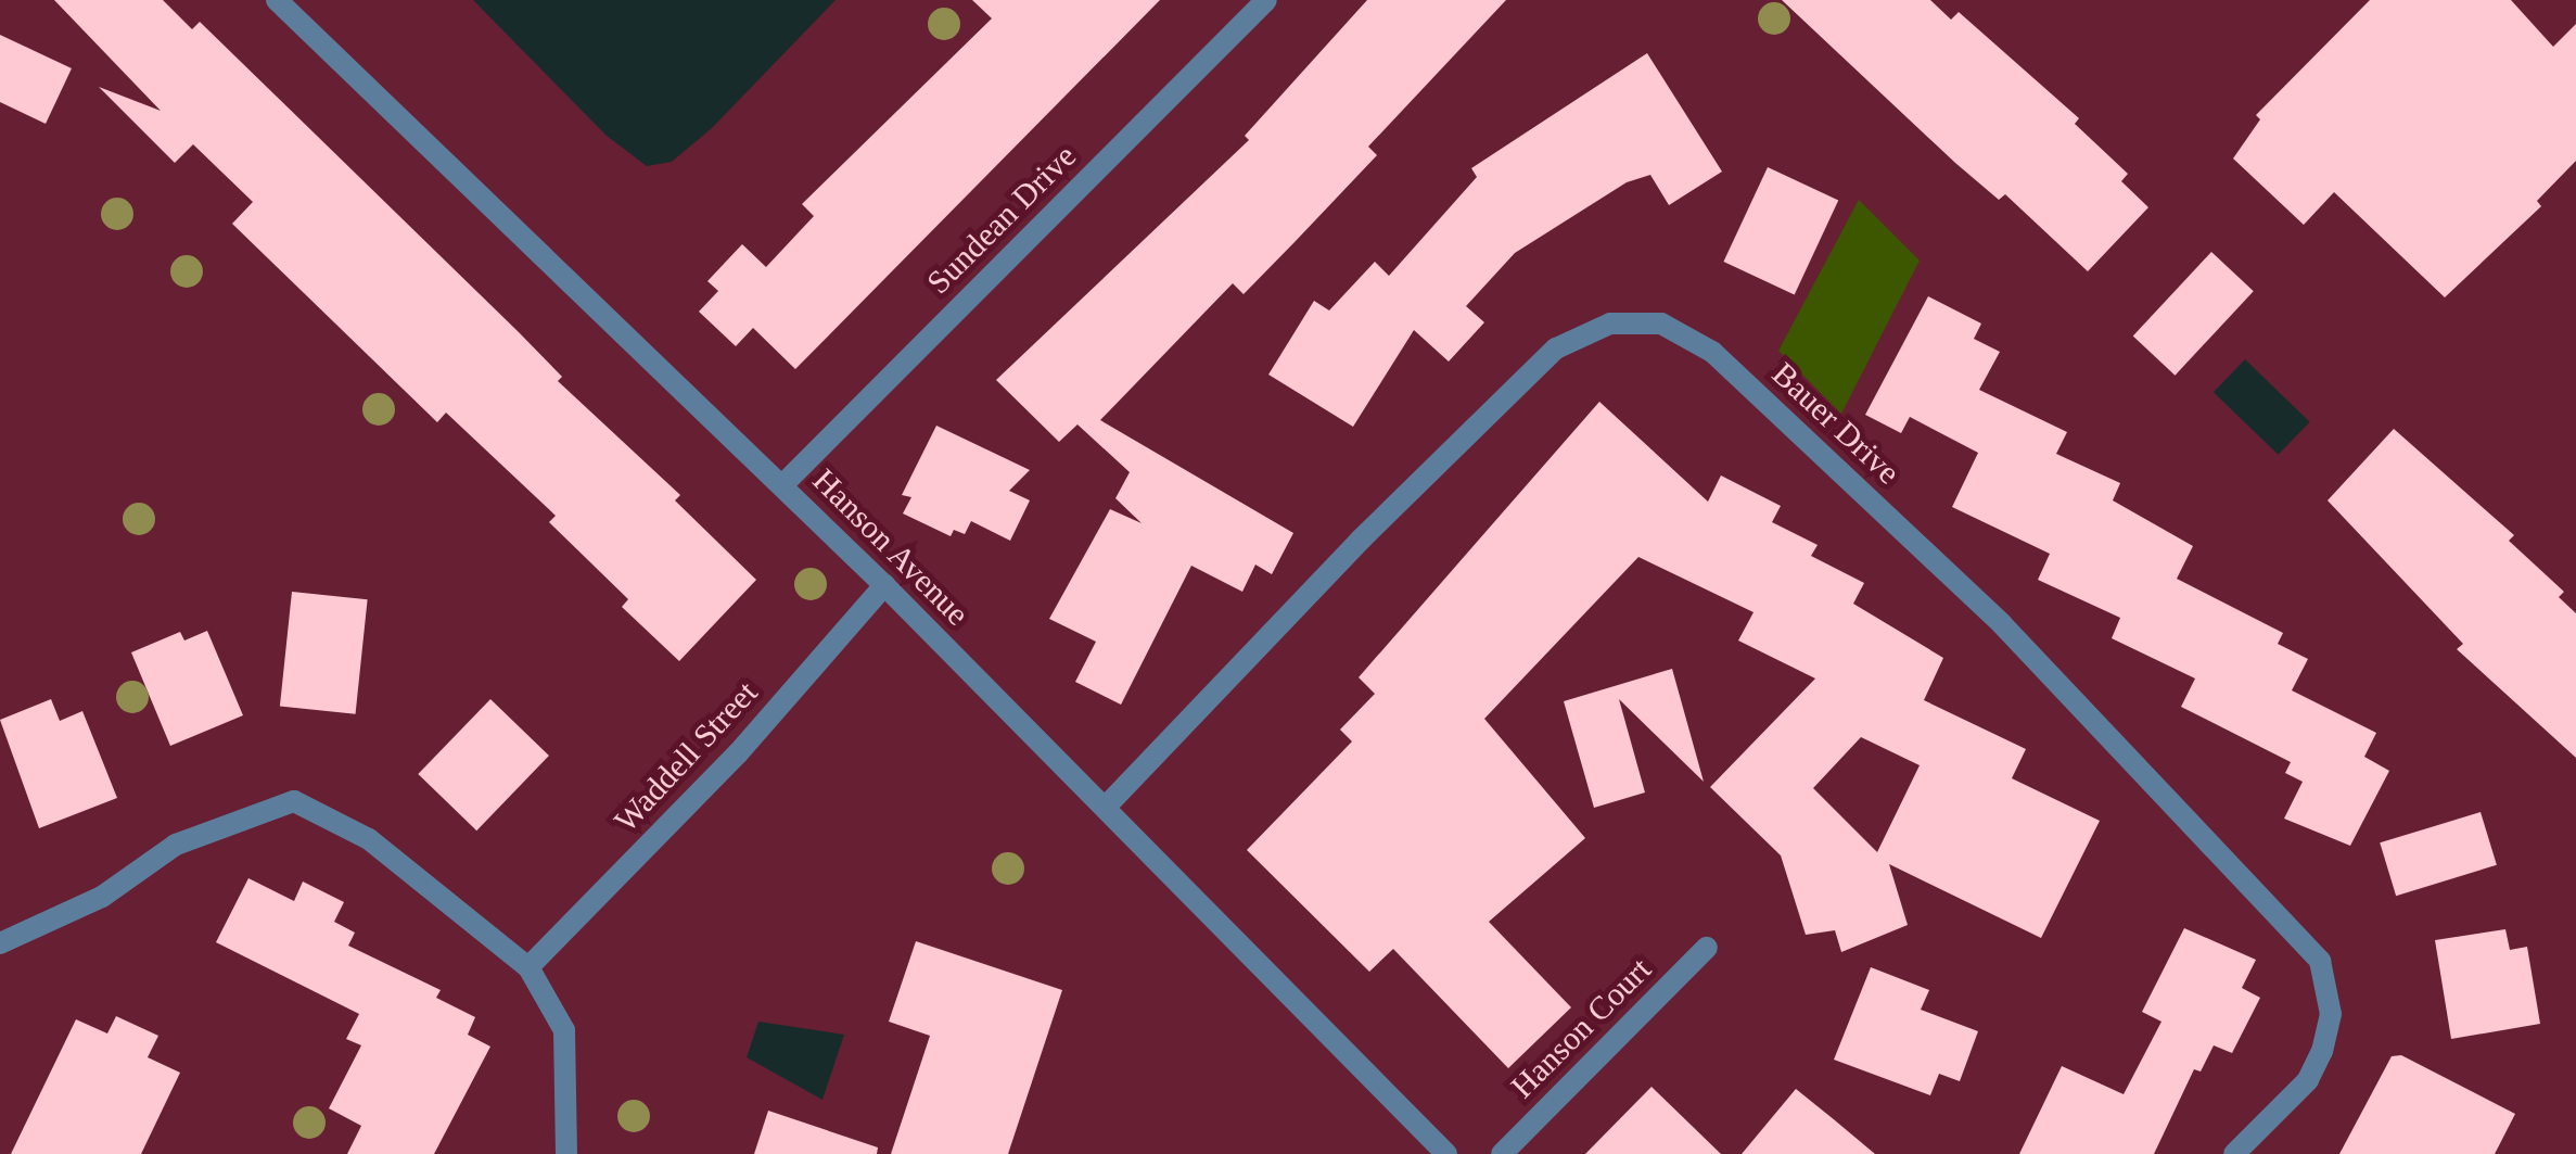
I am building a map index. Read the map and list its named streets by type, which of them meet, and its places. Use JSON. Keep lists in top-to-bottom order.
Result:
{
  "streets": {
    "lane": [
      "Sundean Drive",
      "Bauer Drive",
      "Hanson Avenue",
      "Waddell Street",
      "Hanson Court"
    ]
  },
  "crossings": [
    ["Sundean Drive", "Hanson Avenue"],
    ["Bauer Drive", "Hanson Avenue"],
    ["Hanson Avenue", "Waddell Street"]
  ]
}
